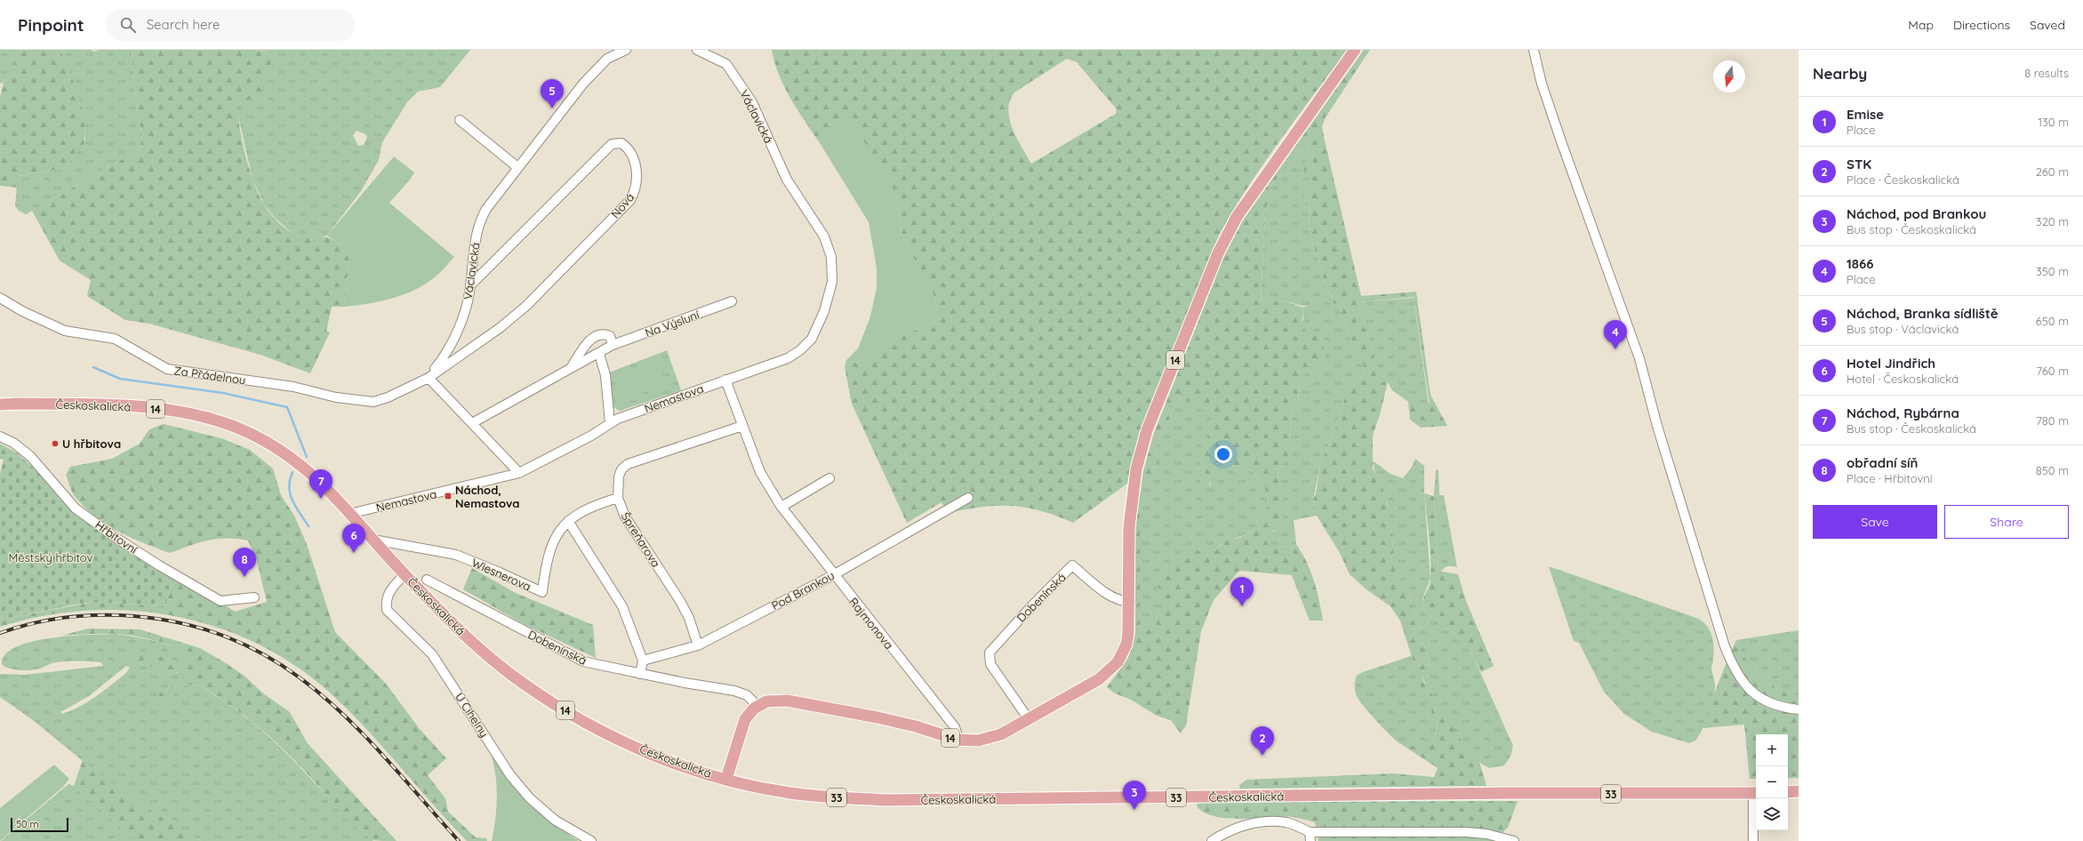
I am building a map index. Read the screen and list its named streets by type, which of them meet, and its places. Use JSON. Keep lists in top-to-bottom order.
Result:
{
  "streets": {
    "main road": ["14", "Českoskalická", "33"],
    "street": [
      "Václavická",
      "Nová",
      "Na Výsluní",
      "Za Přádelnou",
      "Nemastova",
      "Hřbitovní",
      "Špreňarova",
      "Wiesnerova",
      "Pod Brankou",
      "Dobenínská",
      "Rajmonova",
      "U Cihelny"
    ]
  },
  "crossings": [
    ["Václavická", "Nová"],
    ["Václavická", "Za Přádelnou"],
    ["Václavická", "Nemastova"],
    ["Nová", "Za Přádelnou"],
    ["14", "Dobenínská"],
    ["14", "Rajmonova"],
    ["Nemastova", "Českoskalická"],
    ["Nemastova", "Rajmonova"],
    ["Českoskalická", "Wiesnerova"],
    ["Českoskalická", "U Cihelny"],
    ["Špreňarova", "Pod Brankou"],
    ["Špreňarova", "Rajmonova"],
    ["Pod Brankou", "Rajmonova"]
  ],
  "parks": ["Městský hřbitov"],
  "places": {
    "other": ["U hřbitova"],
    "transit": ["Náchod, Nemastova"]
  },
  "scale_bar": "50 m",
  "north": "bottom",
  "page": {
    "header": "Pinpoint",
    "search": "Search here",
    "nav": ["Map", "Directions", "Saved"],
    "heading": ["Nearby", "8 results"],
    "pins": [
      "5",
      "4",
      "7",
      "6",
      "8",
      "1",
      "2",
      "3"
    ],
    "list": [
      {
        "mark": "1",
        "name": "Emise",
        "note": "Place",
        "value": "130 m"
      },
      {
        "mark": "2",
        "name": "STK",
        "note": "Place · Českoskalická",
        "value": "260 m"
      },
      {
        "mark": "3",
        "name": "Náchod, pod Brankou",
        "note": "Bus stop · Českoskalická",
        "value": "320 m"
      },
      {
        "mark": "4",
        "name": "1866",
        "note": "Place",
        "value": "350 m"
      },
      {
        "mark": "5",
        "name": "Náchod, Branka sídliště",
        "note": "Bus stop · Václavická",
        "value": "650 m"
      },
      {
        "mark": "6",
        "name": "Hotel Jindřich",
        "note": "Hotel · Českoskalická",
        "value": "760 m"
      },
      {
        "mark": "7",
        "name": "Náchod, Rybárna",
        "note": "Bus stop · Českoskalická",
        "value": "780 m"
      },
      {
        "mark": "8",
        "name": "obřadní síň",
        "note": "Place · Hřbitovní",
        "value": "850 m"
      }
    ],
    "buttons": ["Save", "Share"],
    "map_buttons": ["+", "−"],
    "scale": "50 m"
  }
}
